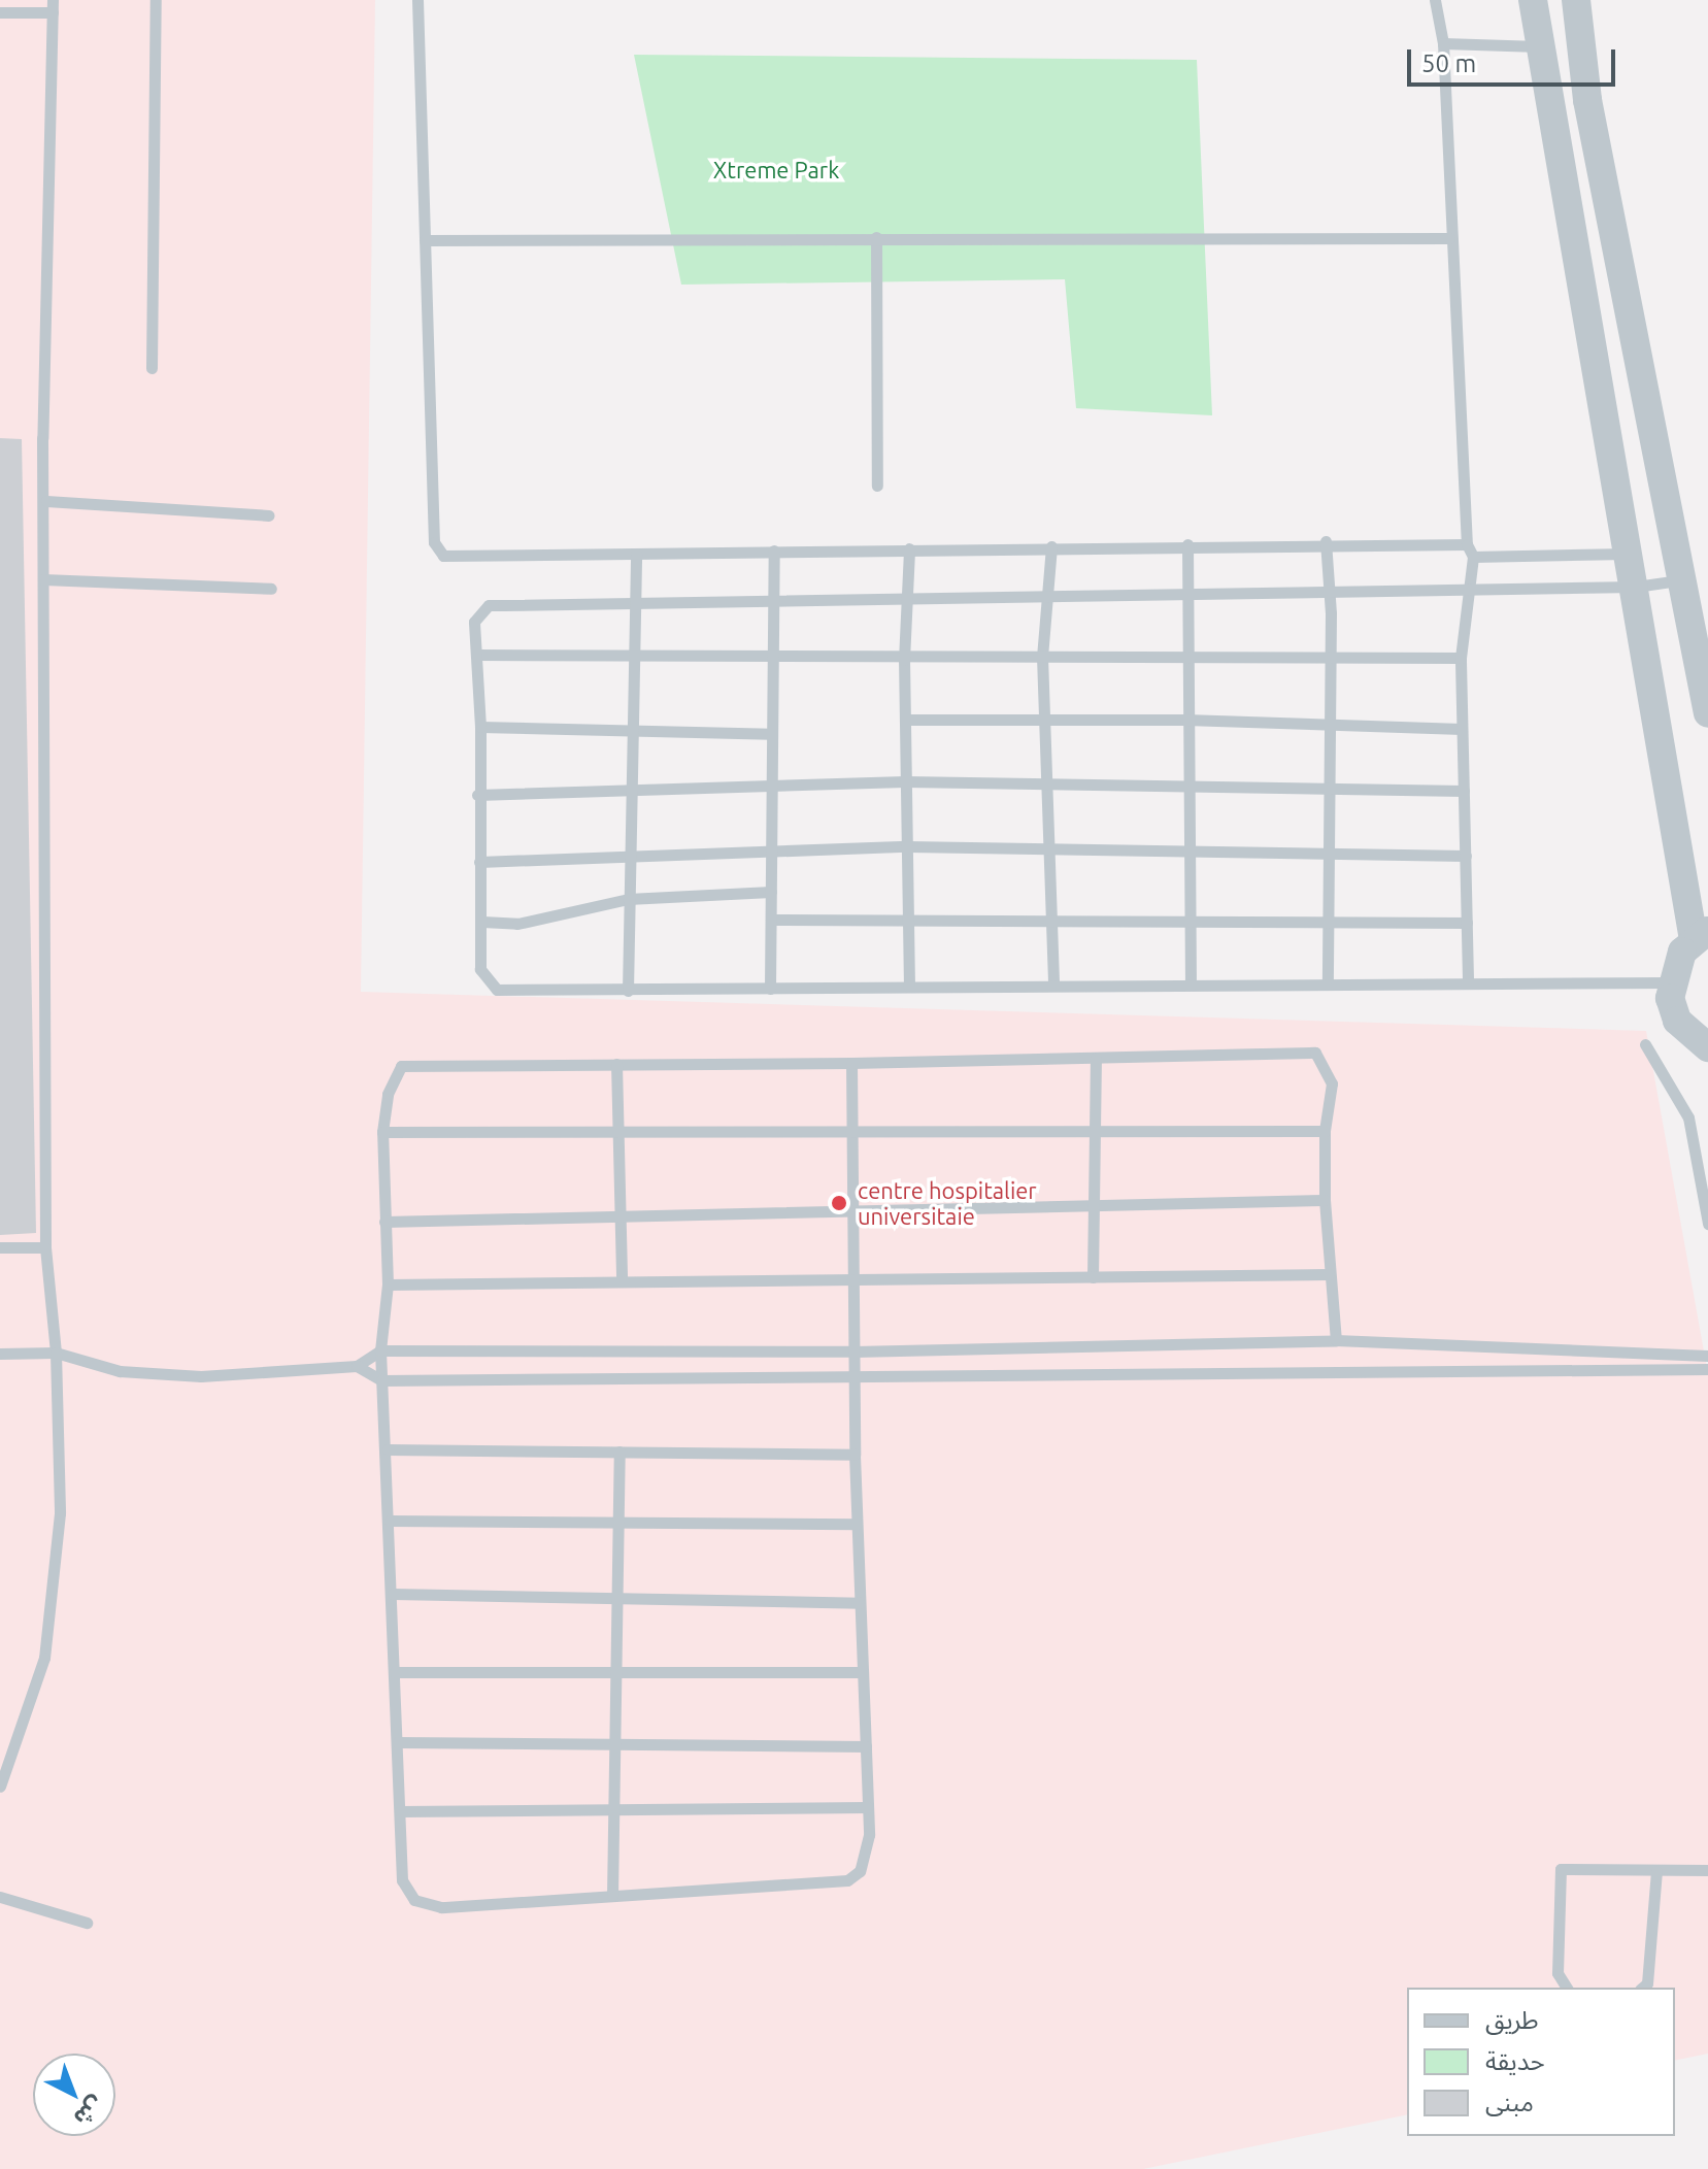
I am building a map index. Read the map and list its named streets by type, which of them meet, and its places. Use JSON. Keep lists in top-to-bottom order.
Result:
{
  "parks": ["Xtreme Park"],
  "places": ["centre hospitalier universitaie"],
  "legend": ["طريق", "حديقة", "مبنى"],
  "scale_bar": "50 m",
  "north": "bottom right"
}
